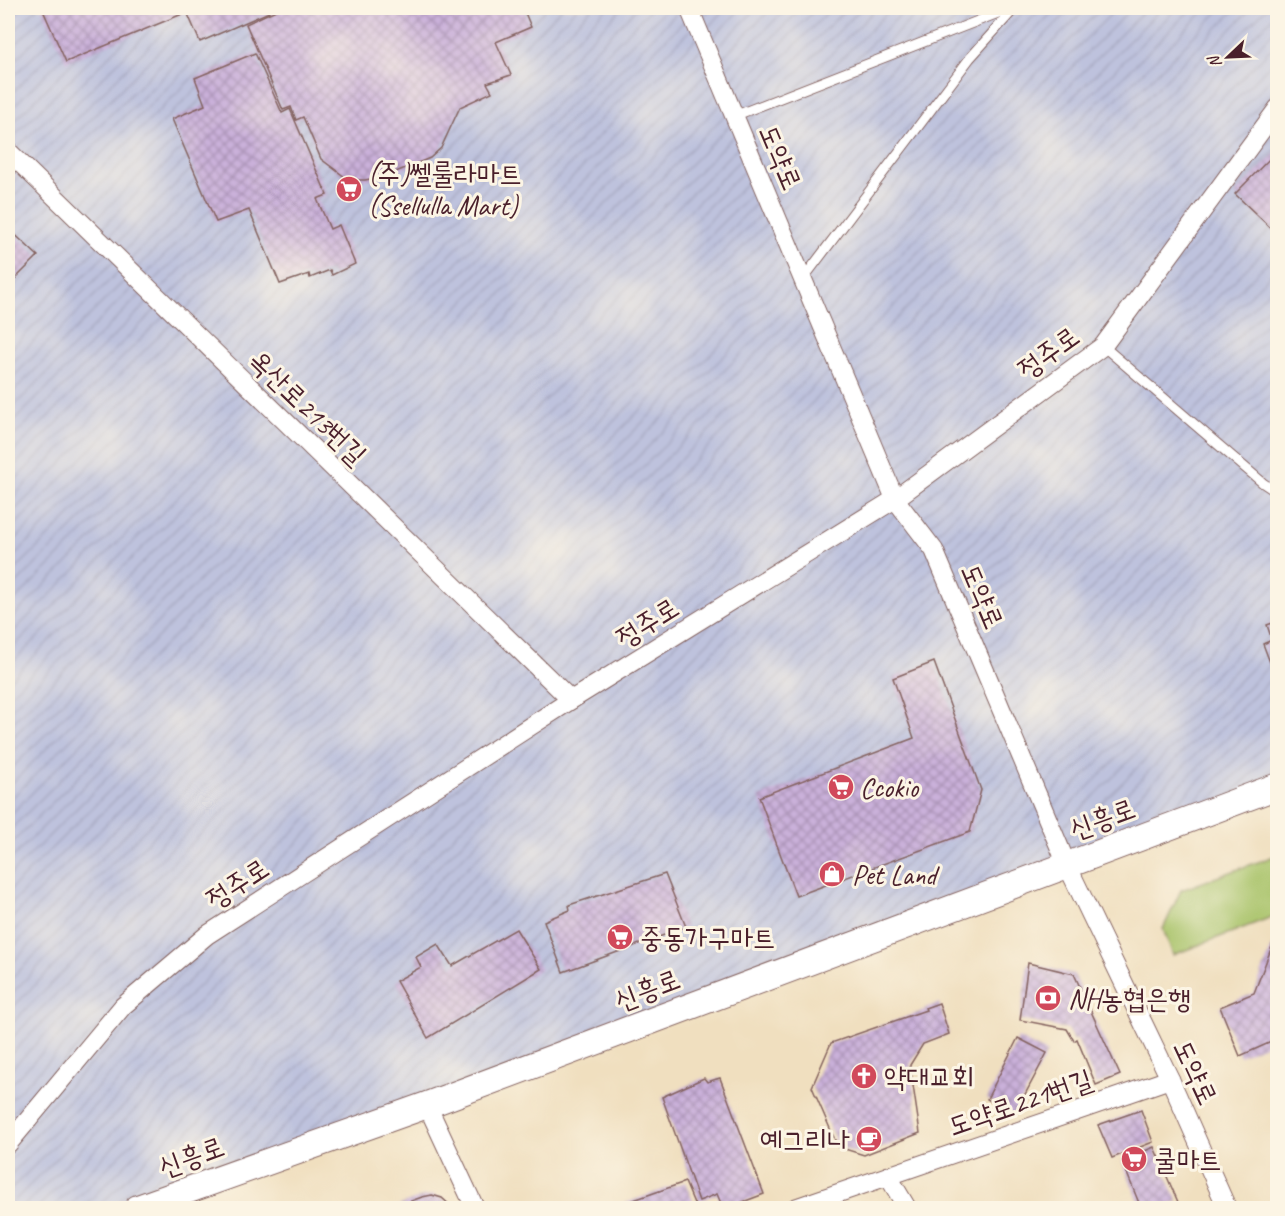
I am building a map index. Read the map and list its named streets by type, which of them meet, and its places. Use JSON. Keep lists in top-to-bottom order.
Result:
{
  "streets": {
    "street": [
      "도약로",
      "정주로",
      "옥산로213번길",
      "신흥로",
      "도약로221번길"
    ]
  },
  "crossings": [
    ["도약로", "정주로"],
    ["도약로", "신흥로"],
    ["도약로", "도약로221번길"],
    ["정주로", "옥산로213번길"]
  ],
  "places": {
    "supermarket": [
      "(주)쎌룰라마트 (Ssellulla Mart)",
      "Ccokio",
      "중동가구마트",
      "쿨마트"
    ],
    "shop": ["Pet Land"],
    "bank": ["NH농협은행"],
    "church": ["약대교회"],
    "cafe": ["예그리나"]
  },
  "north": "bottom left"
}
